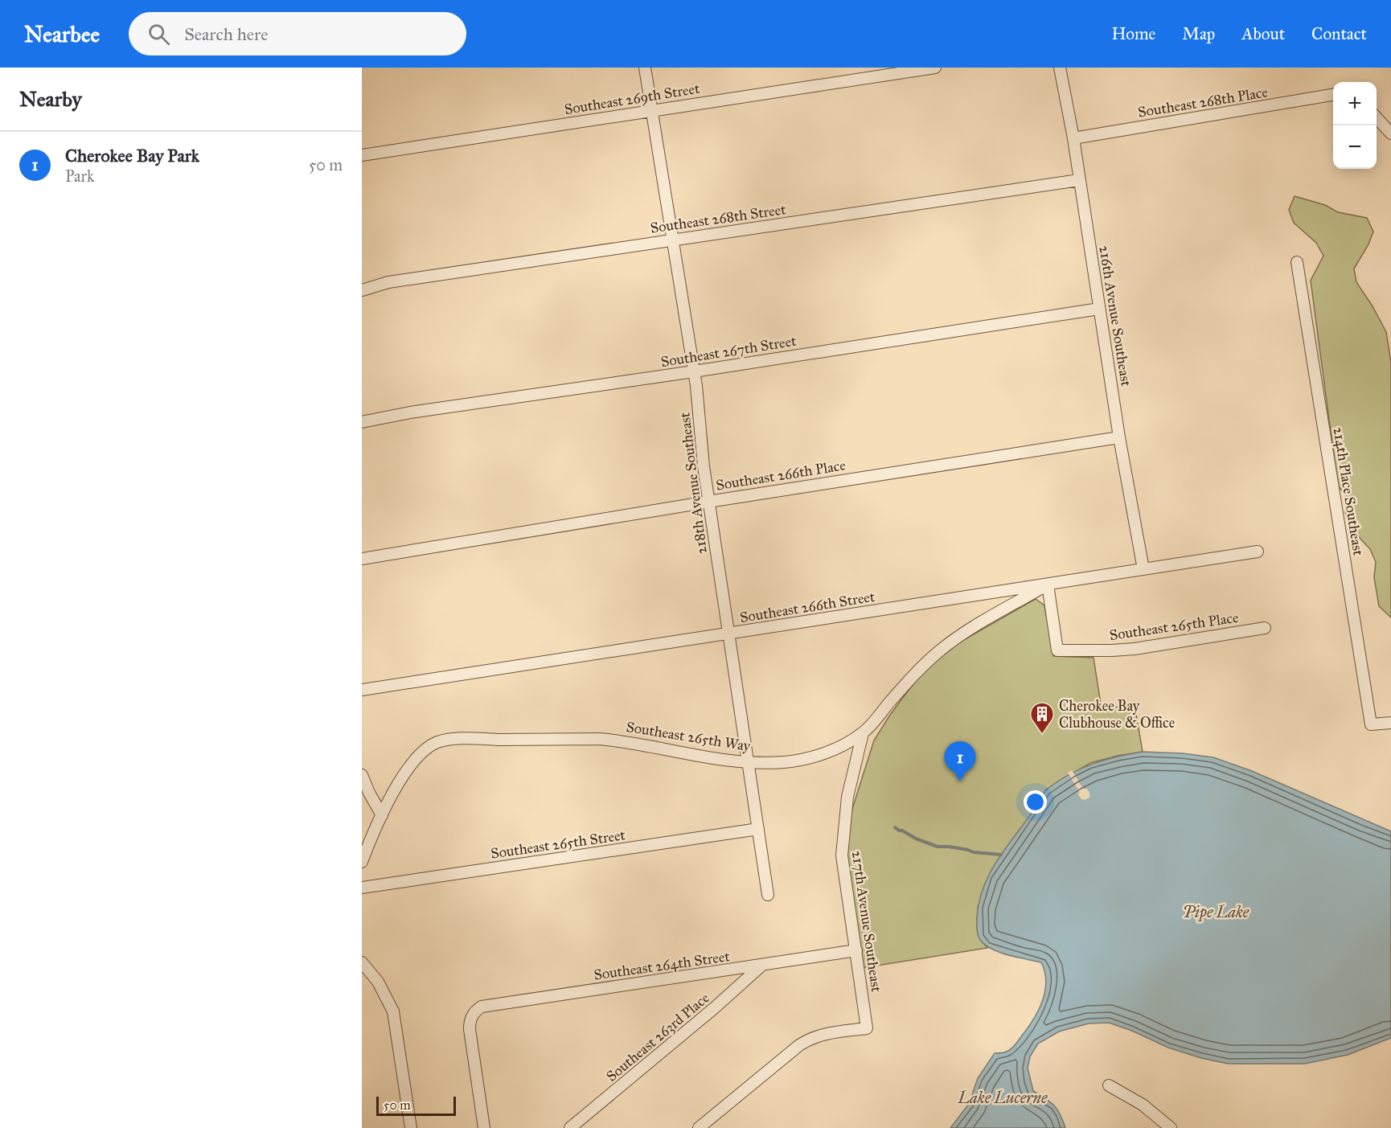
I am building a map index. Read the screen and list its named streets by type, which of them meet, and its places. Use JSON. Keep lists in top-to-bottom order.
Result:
{
  "streets": {
    "street": [
      "Southeast 269th Street",
      "Southeast 268th Place",
      "Southeast 268th Street",
      "216th Avenue Southeast",
      "Southeast 267th Street",
      "Southeast 266th Place",
      "218th Avenue Southeast",
      "214th Place Southeast",
      "Southeast 266th Street",
      "Southeast 265th Place",
      "Southeast 265th Way",
      "Southeast 265th Street",
      "217th Avenue Southeast",
      "Southeast 264th Street",
      "Southeast 263rd Place"
    ]
  },
  "crossings": [
    ["Southeast 269th Street", "218th Avenue Southeast"],
    ["Southeast 268th Place", "216th Avenue Southeast"],
    ["Southeast 268th Street", "216th Avenue Southeast"],
    ["Southeast 268th Street", "218th Avenue Southeast"],
    ["216th Avenue Southeast", "Southeast 267th Street"],
    ["216th Avenue Southeast", "Southeast 266th Place"],
    ["216th Avenue Southeast", "Southeast 266th Street"],
    ["Southeast 267th Street", "218th Avenue Southeast"],
    ["Southeast 266th Place", "218th Avenue Southeast"],
    ["218th Avenue Southeast", "Southeast 266th Street"],
    ["218th Avenue Southeast", "Southeast 265th Way"],
    ["218th Avenue Southeast", "Southeast 265th Street"],
    ["Southeast 266th Street", "Southeast 265th Place"],
    ["Southeast 266th Street", "Southeast 265th Way"],
    ["Southeast 265th Place", "Southeast 265th Way"],
    ["Southeast 265th Way", "217th Avenue Southeast"],
    ["217th Avenue Southeast", "Southeast 264th Street"],
    ["Southeast 264th Street", "Southeast 263rd Place"]
  ],
  "water": ["Pipe Lake", "Lake Lucerne"],
  "places": {
    "building": ["Cherokee Bay Clubhouse & Office"]
  },
  "scale_bar": "50 m",
  "page": {
    "header": "Nearbee",
    "search": "Search here",
    "nav": [
      "Home",
      "Map",
      "About",
      "Contact"
    ],
    "heading": "Nearby",
    "map_buttons": ["+", "−"],
    "list": [
      {
        "mark": "1",
        "name": "Cherokee Bay Park",
        "note": "Park",
        "value": "50 m"
      }
    ],
    "pins": "1",
    "scale": "50 m"
  }
}
